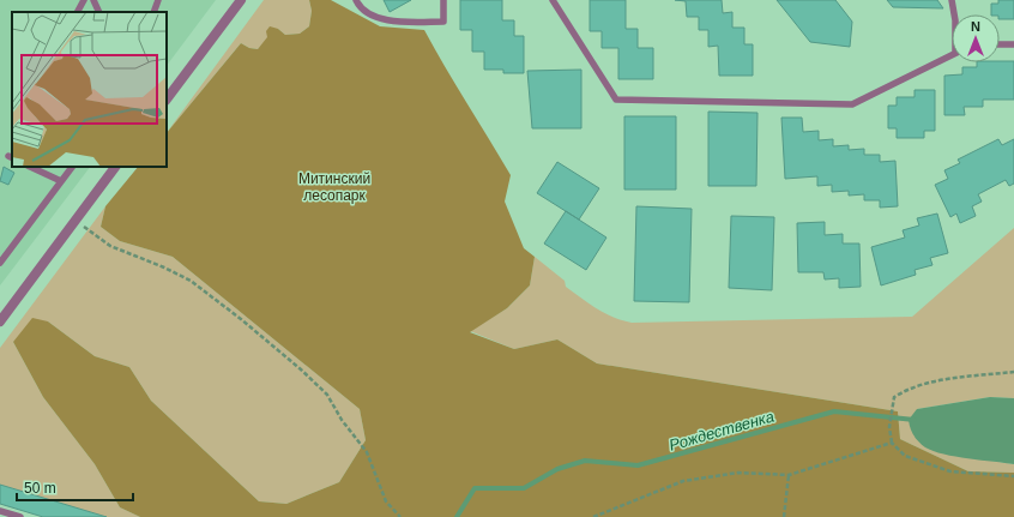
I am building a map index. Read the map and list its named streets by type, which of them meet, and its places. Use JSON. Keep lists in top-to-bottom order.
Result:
{
  "water": ["Рождественка"],
  "parks": ["Митинский лесопарк"],
  "scale_bar": "50 m",
  "north": "top"
}
